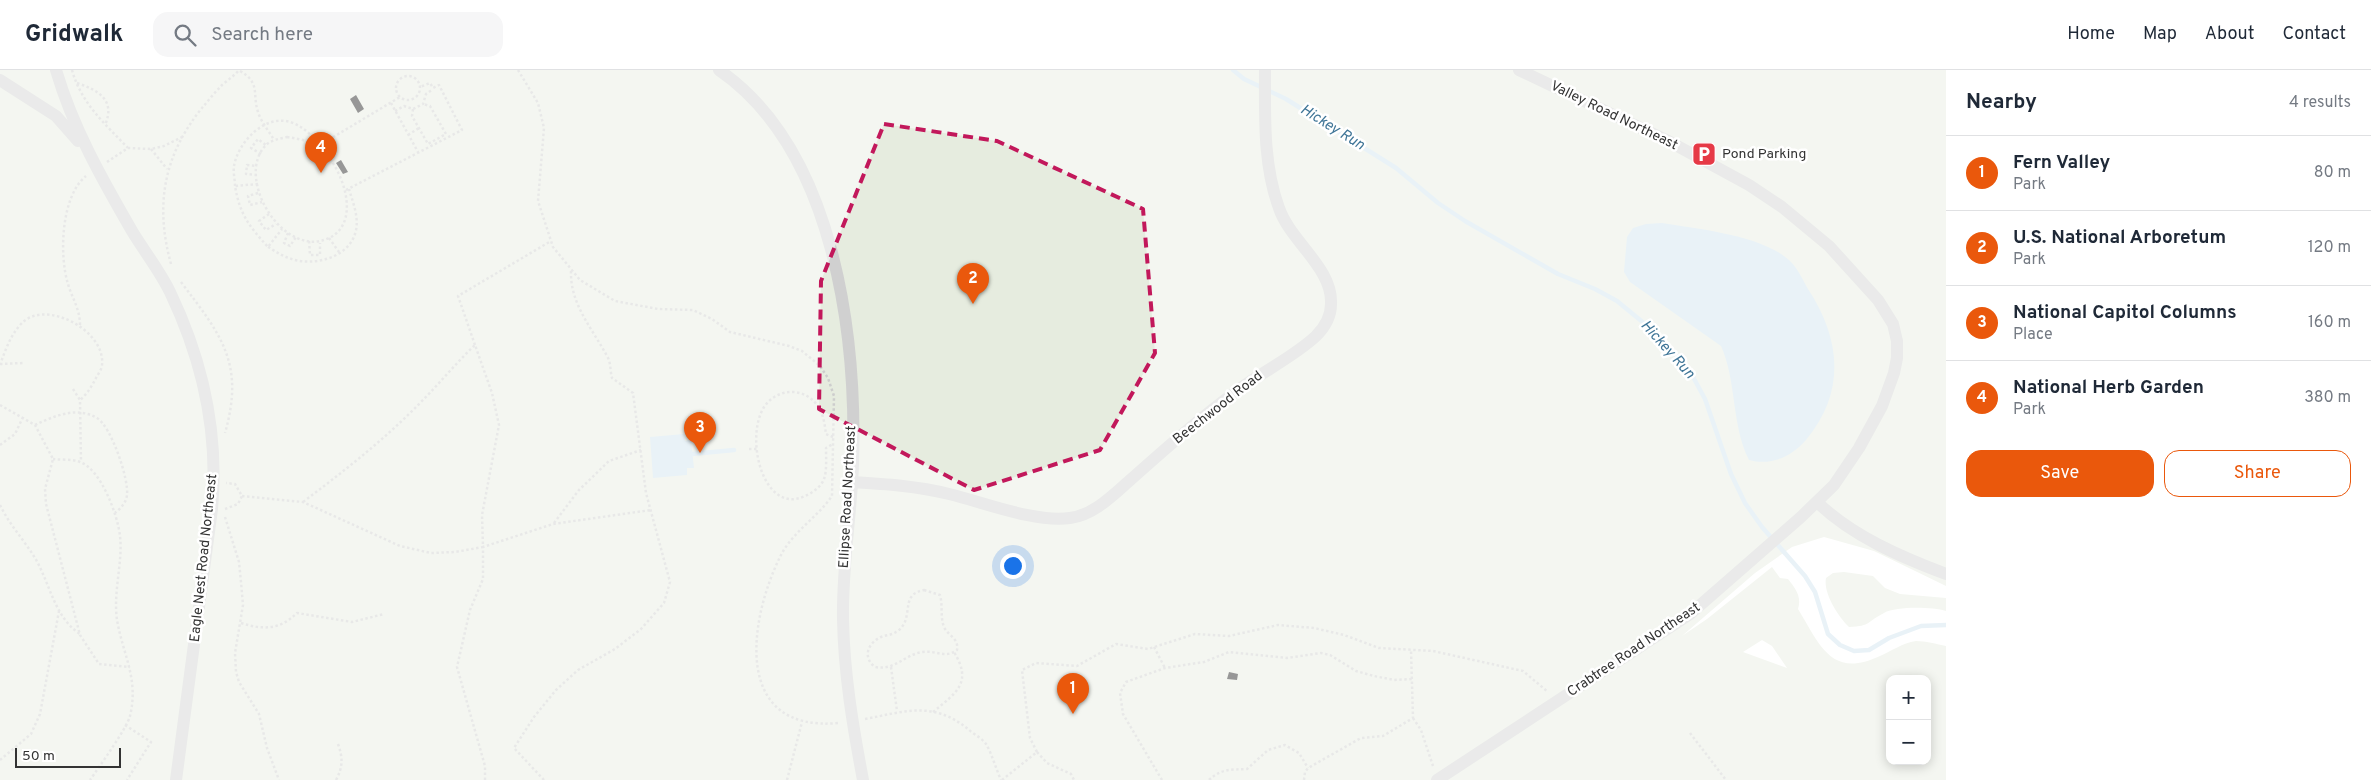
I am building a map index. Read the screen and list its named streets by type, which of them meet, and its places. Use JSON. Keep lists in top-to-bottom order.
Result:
{
  "streets": {
    "street": [
      "Valley Road Northeast",
      "Beechwood Road",
      "Ellipse Road Northeast",
      "Eagle Nest Road Northeast",
      "Crabtree Road Northeast"
    ]
  },
  "crossings": [
    ["Valley Road Northeast", "Crabtree Road Northeast"],
    ["Beechwood Road", "Ellipse Road Northeast"]
  ],
  "water": ["Hickey Run"],
  "places": {
    "parking": ["Pond Parking"]
  },
  "scale_bar": "50 m",
  "page": {
    "header": "Gridwalk",
    "search": "Search here",
    "nav": [
      "Home",
      "Map",
      "About",
      "Contact"
    ],
    "heading": ["Nearby", "4 results"],
    "pins": [
      "4",
      "2",
      "3",
      "1"
    ],
    "list": [
      {
        "mark": "1",
        "name": "Fern Valley",
        "note": "Park",
        "value": "80 m"
      },
      {
        "mark": "2",
        "name": "U.S. National Arboretum",
        "note": "Park",
        "value": "120 m"
      },
      {
        "mark": "3",
        "name": "National Capitol Columns",
        "note": "Place",
        "value": "160 m"
      },
      {
        "mark": "4",
        "name": "National Herb Garden",
        "note": "Park",
        "value": "380 m"
      }
    ],
    "buttons": ["Save", "Share"],
    "map_buttons": ["+", "−"],
    "scale": "50 m"
  }
}
